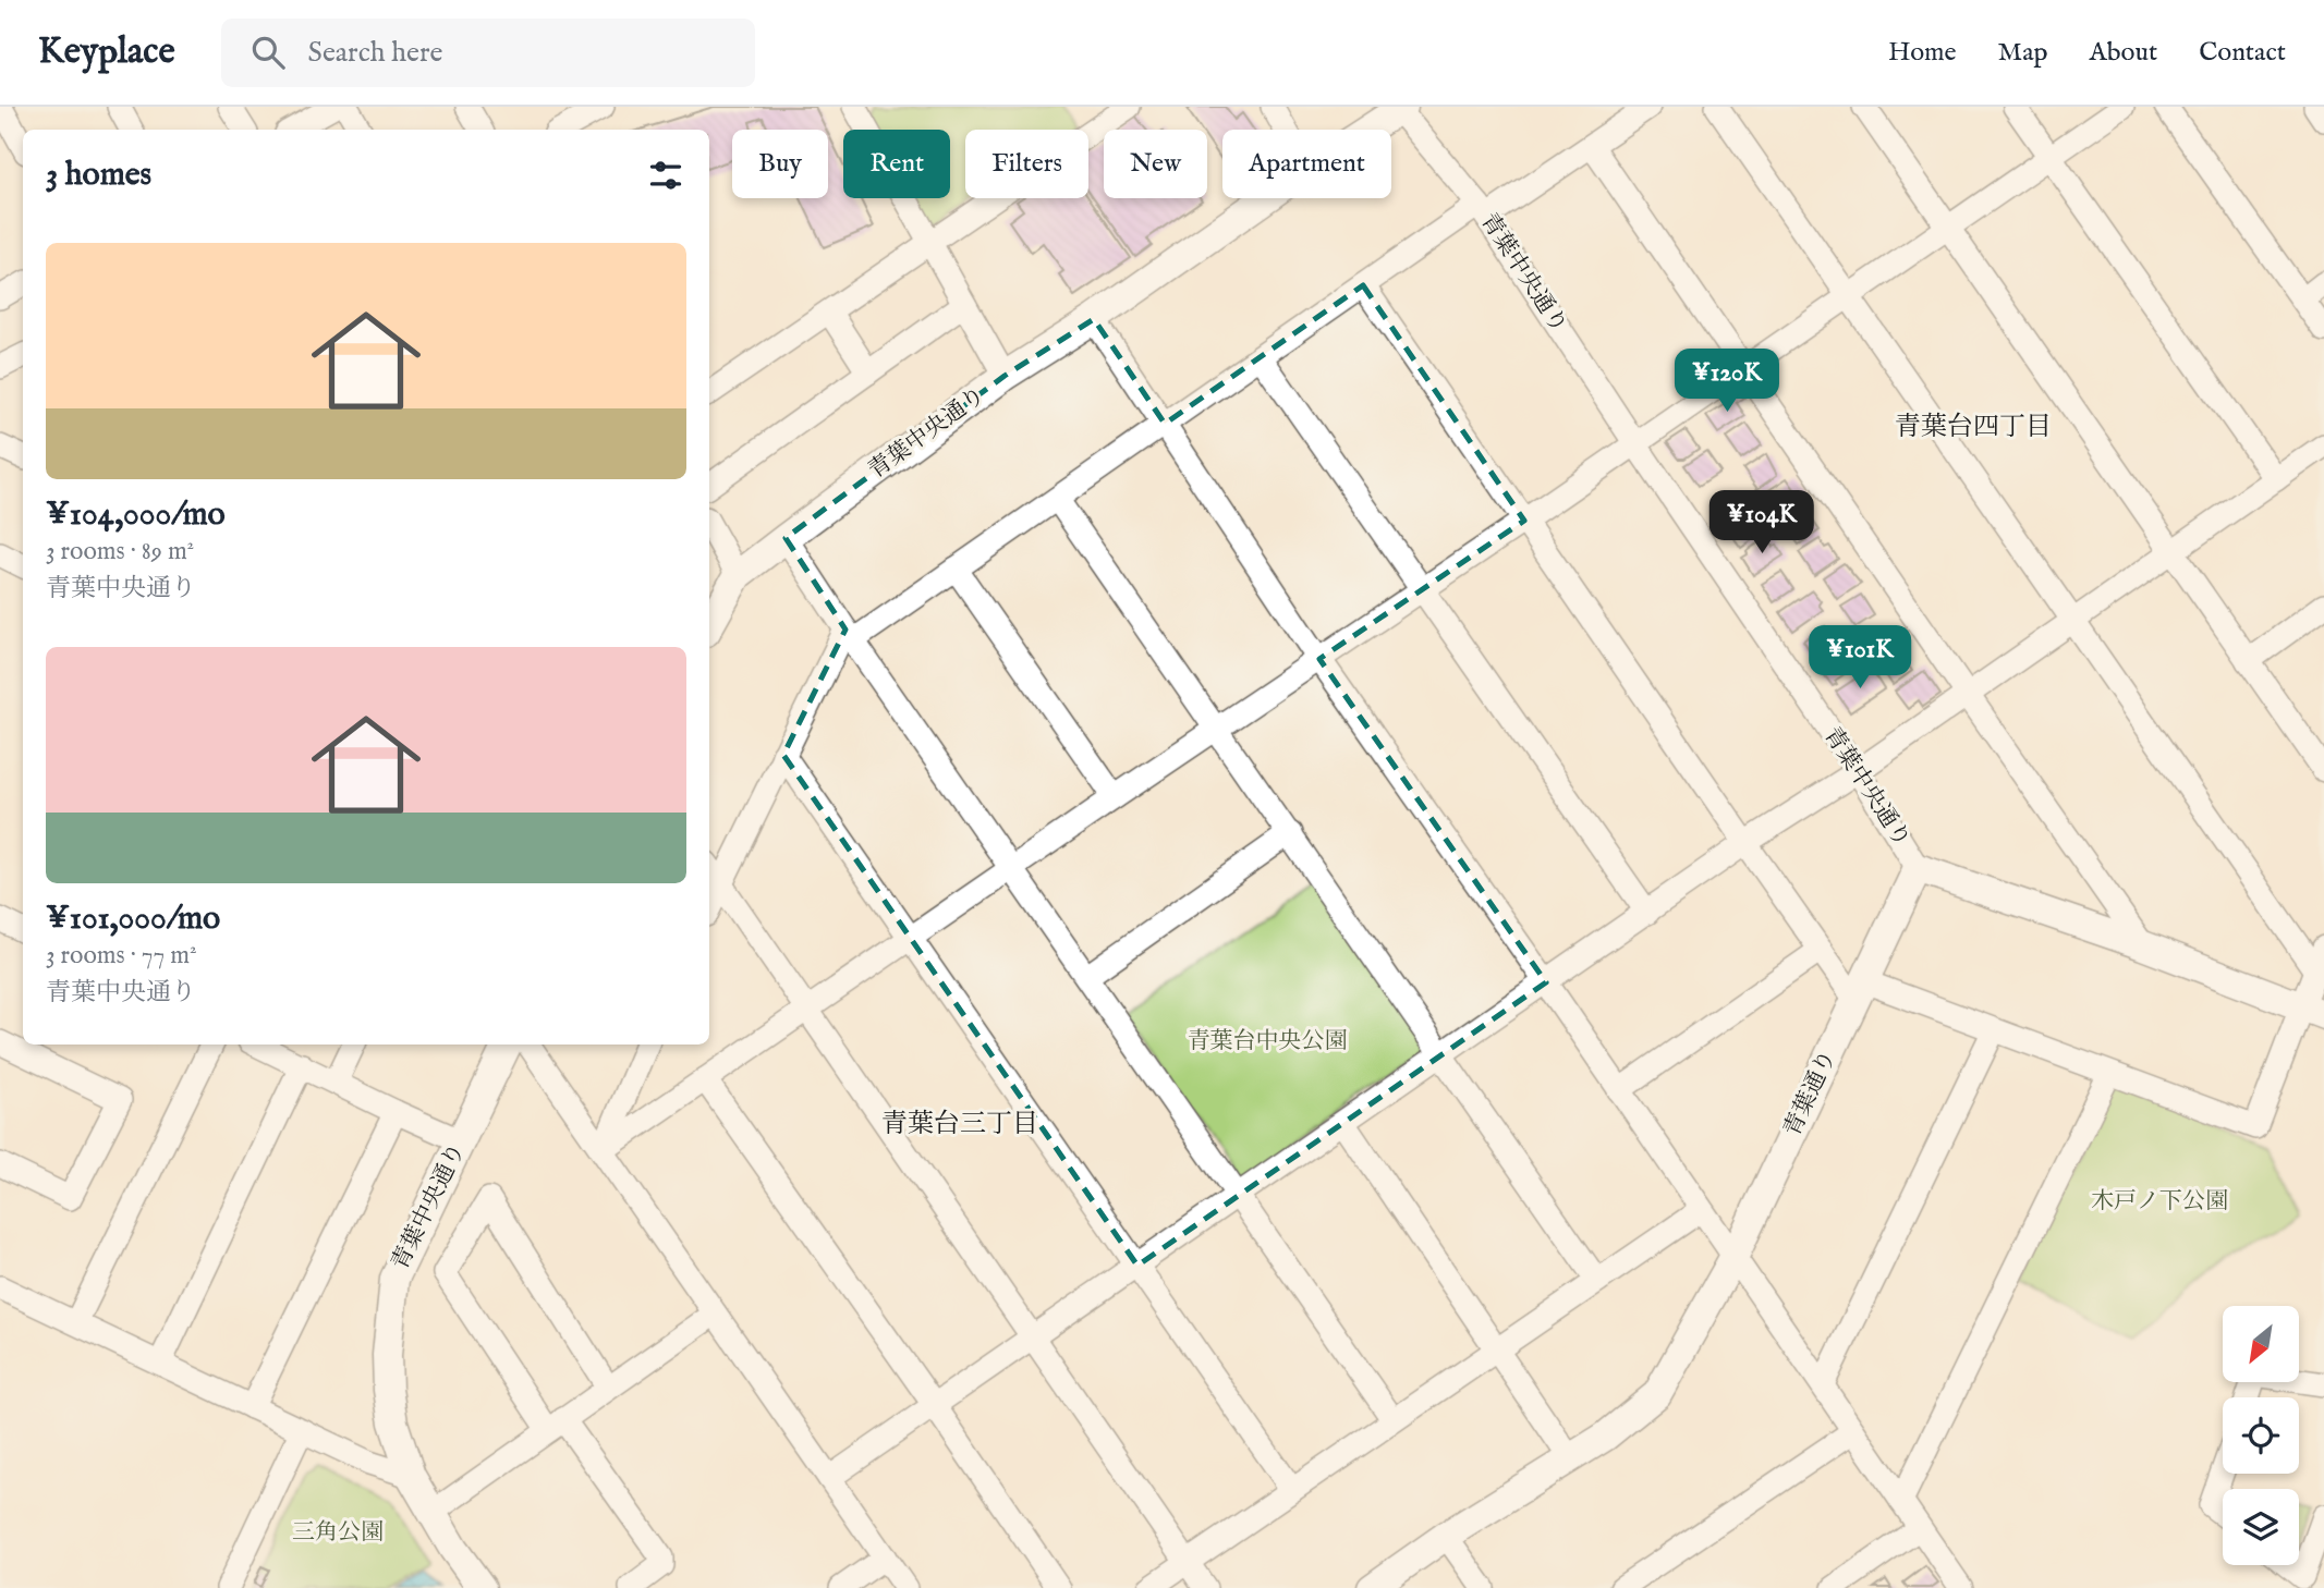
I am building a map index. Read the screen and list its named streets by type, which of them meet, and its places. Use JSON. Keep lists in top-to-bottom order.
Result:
{
  "streets": {
    "street": ["青葉中央通り", "青葉通り"]
  },
  "crossings": [
    ["青葉中央通り", "青葉通り"]
  ],
  "districts": ["青葉台四丁目", "青葉台三丁目"],
  "parks": ["青葉台中央公園", "木戸ノ下公園", "三角公園"],
  "north": "bottom left",
  "page": {
    "header": "Keyplace",
    "search": "Search here",
    "nav": [
      "Home",
      "Map",
      "About",
      "Contact"
    ],
    "chip": [
      "Buy",
      "Rent",
      "Filters",
      "New",
      "Apartment"
    ],
    "heading": "3 homes",
    "list": [
      {
        "name": "¥104,000/mo",
        "note": "3 rooms · 89 m² · 青葉中央通り"
      },
      {
        "name": "¥101,000/mo",
        "note": "3 rooms · 77 m² · 青葉中央通り"
      }
    ],
    "price": ["¥120K", "¥104K", "¥101K"]
  }
}
